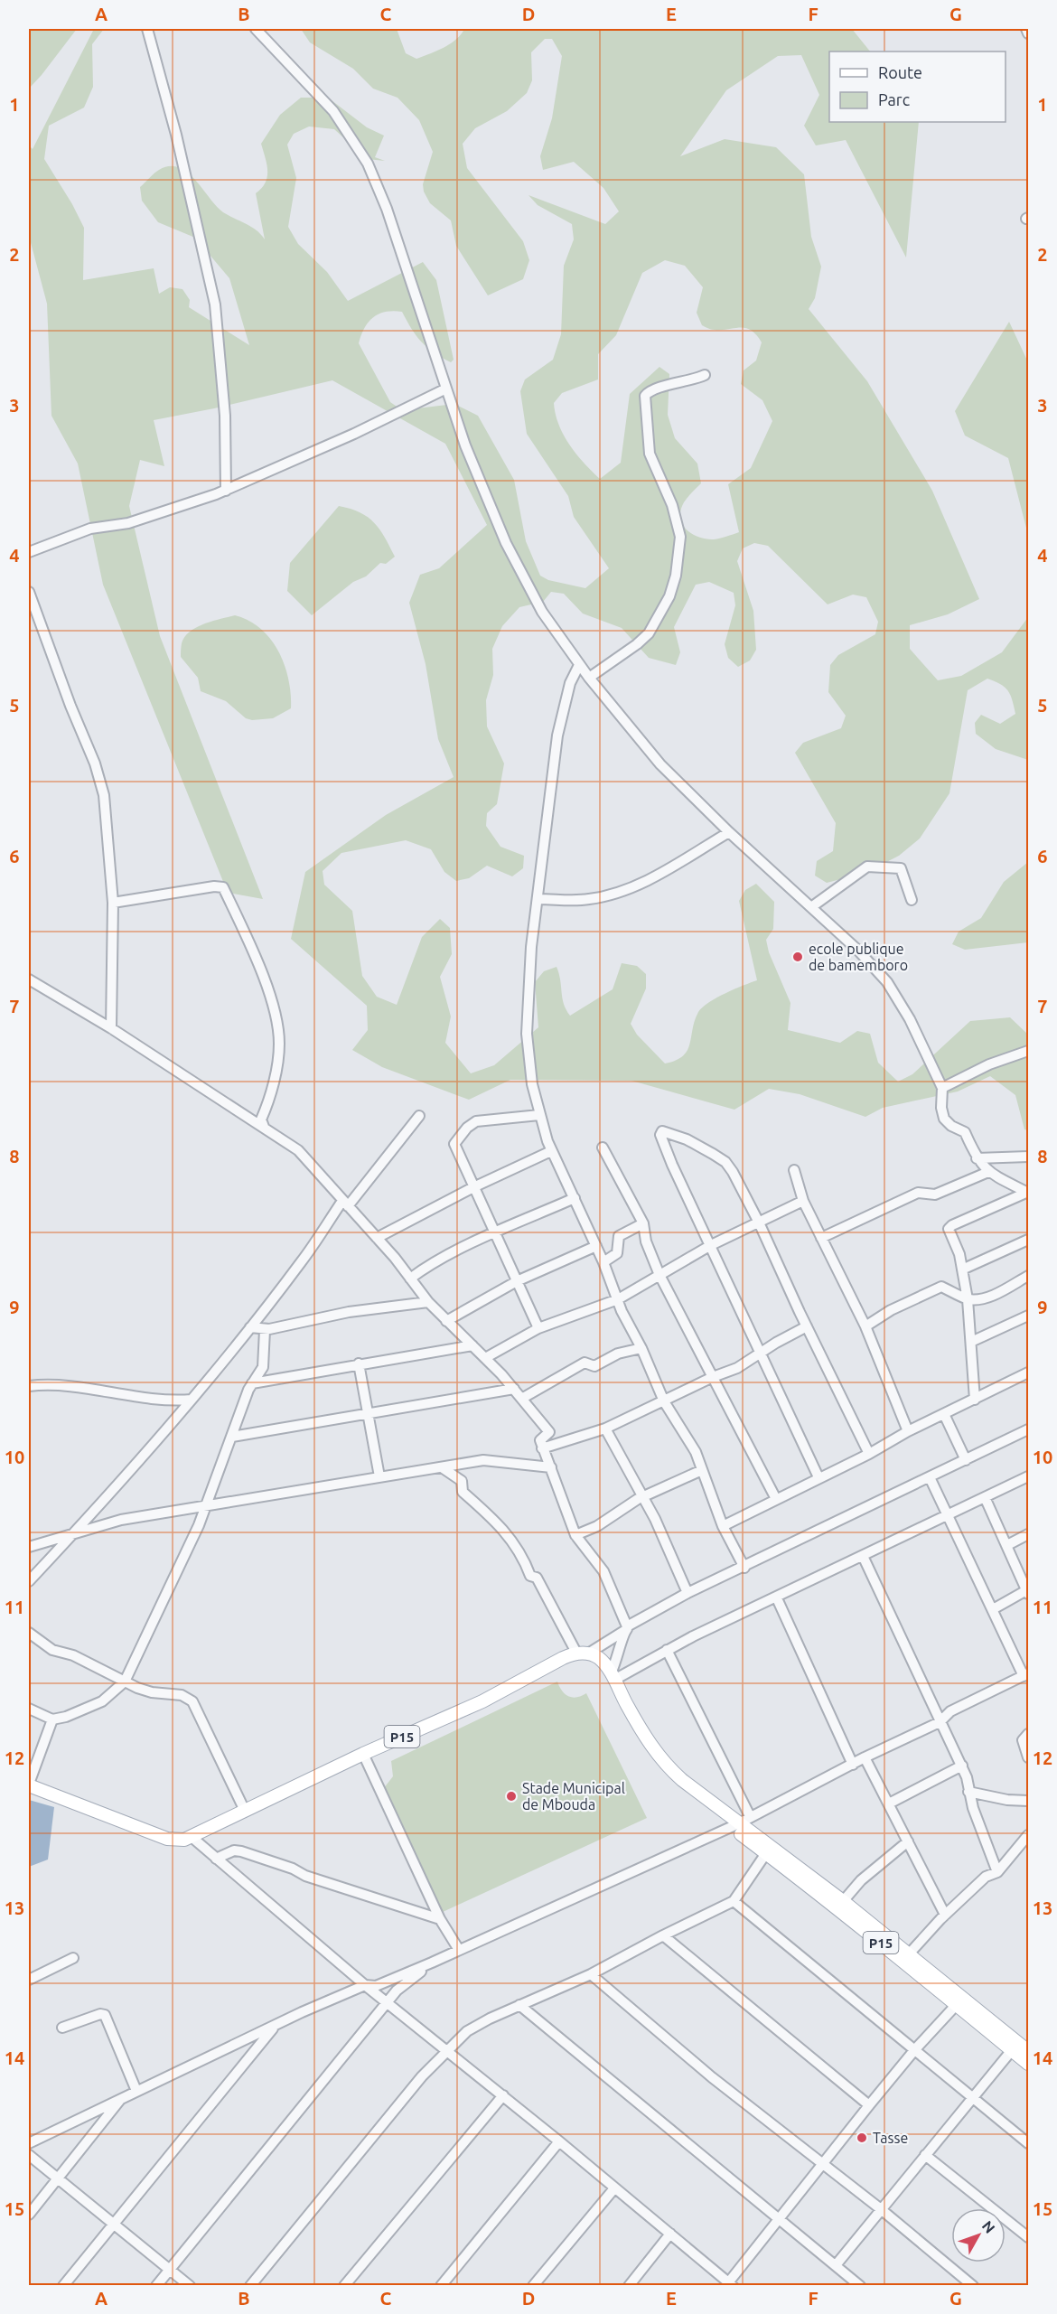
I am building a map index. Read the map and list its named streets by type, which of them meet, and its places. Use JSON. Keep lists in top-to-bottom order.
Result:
{
  "streets": {
    "main road": ["P15"]
  },
  "places": ["ecole publique de bamemboro", "Stade Municipal de Mbouda", "Tasse"],
  "legend": ["Route", "Parc"],
  "north": "top right",
  "grid": {
    "columns": [
      "A",
      "B",
      "C",
      "D",
      "E",
      "F",
      "G"
    ],
    "rows": [
      "1",
      "2",
      "3",
      "4",
      "5",
      "6",
      "7",
      "8",
      "9",
      "10",
      "11",
      "12",
      "13",
      "14",
      "15"
    ]
  }
}
